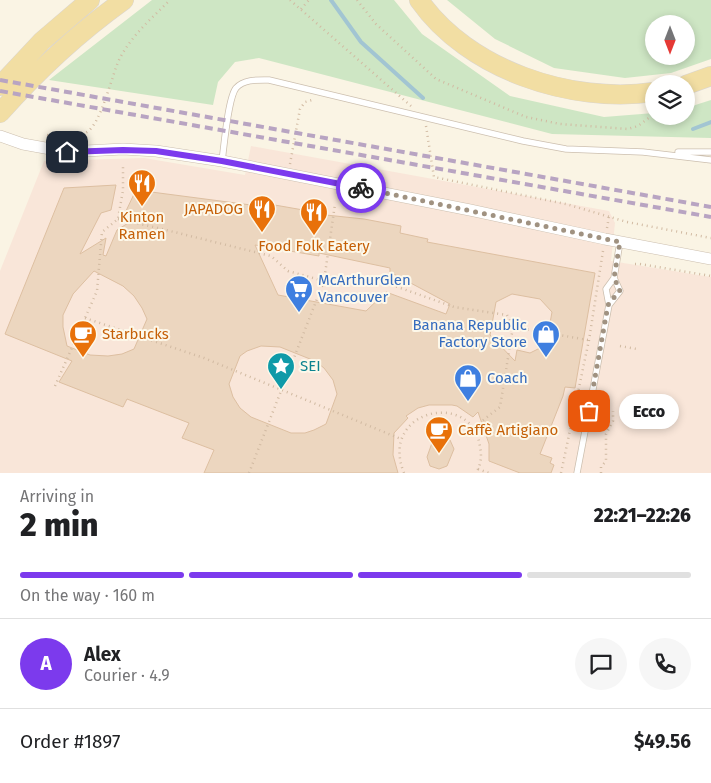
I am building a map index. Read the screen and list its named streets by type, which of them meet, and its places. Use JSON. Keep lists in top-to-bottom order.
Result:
{
  "places": {
    "restaurant": ["Kinton Ramen", "JAPADOG", "Food Folk Eatery"],
    "supermarket": ["McArthurGlen Vancouver"],
    "cafe": ["Starbucks", "Caffè Artigiano"],
    "shop": ["Banana Republic Factory Store", "Coach"],
    "place": ["SEI"],
    "other": ["Ecco"]
  },
  "north": "bottom",
  "page": {
    "bubble": "Ecco",
    "heading": ["2 min", "Arriving in", "22:21–22:26"],
    "panel": [
      "Alex",
      "Courier · 4.9",
      "Order #1897",
      "$49.56"
    ],
    "bar": "On the way · 160 m",
    "round": "A"
  }
}
